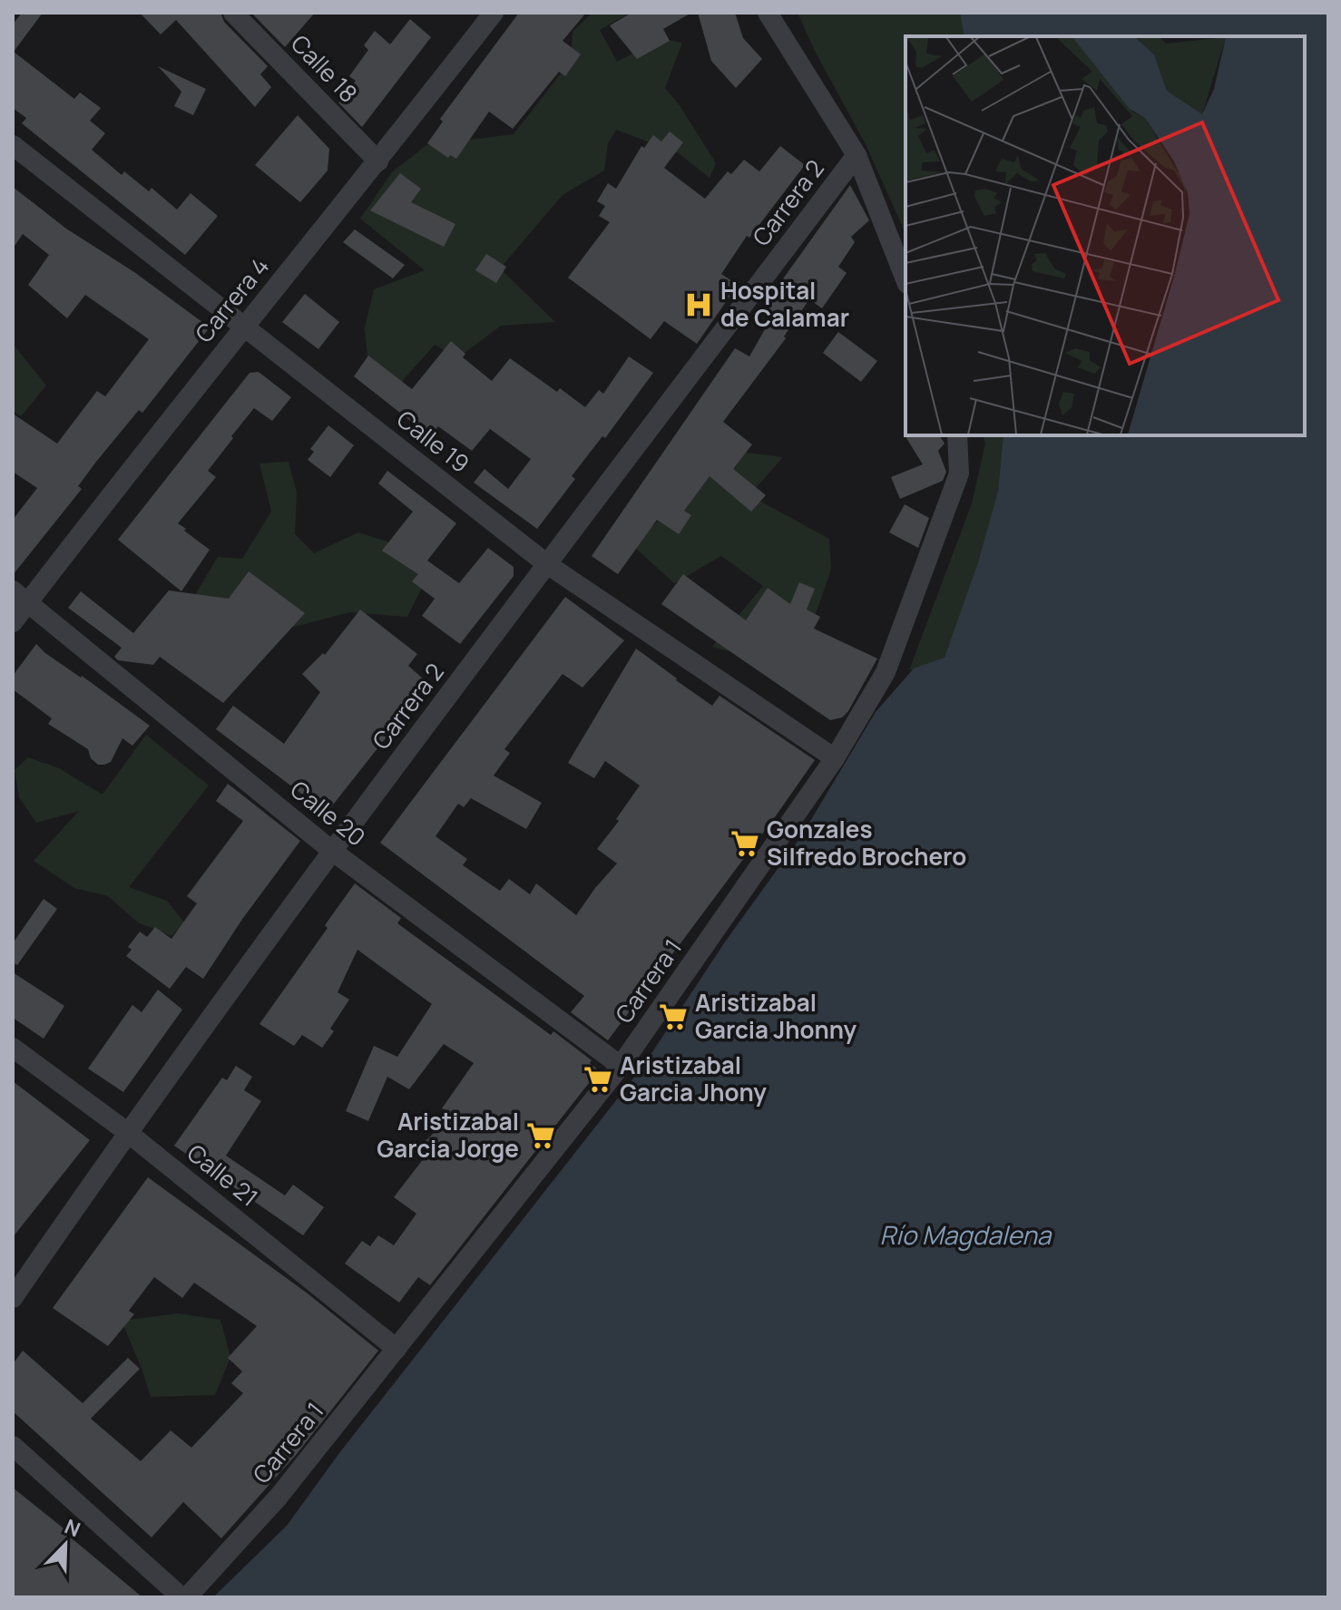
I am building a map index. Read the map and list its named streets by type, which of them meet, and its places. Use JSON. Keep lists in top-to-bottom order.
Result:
{
  "streets": {
    "street": [
      "Calle 18",
      "Carrera 2",
      "Carrera 4",
      "Calle 19",
      "Calle 20",
      "Carrera 1",
      "Calle 21"
    ]
  },
  "crossings": [
    ["Calle 18", "Carrera 4"],
    ["Carrera 2", "Calle 19"],
    ["Carrera 2", "Calle 20"],
    ["Carrera 2", "Calle 21"],
    ["Carrera 4", "Calle 19"],
    ["Carrera 4", "Calle 20"],
    ["Calle 19", "Carrera 1"],
    ["Calle 20", "Carrera 1"],
    ["Carrera 1", "Calle 21"]
  ],
  "water": ["Río Magdalena"],
  "places": {
    "hospital": ["Hospital de Calamar"],
    "supermarket": [
      "Gonzales Silfredo Brochero",
      "Aristizabal Garcia Jhonny",
      "Aristizabal Garcia Jhony",
      "Aristizabal Garcia Jorge"
    ]
  },
  "north": "top right"
}
